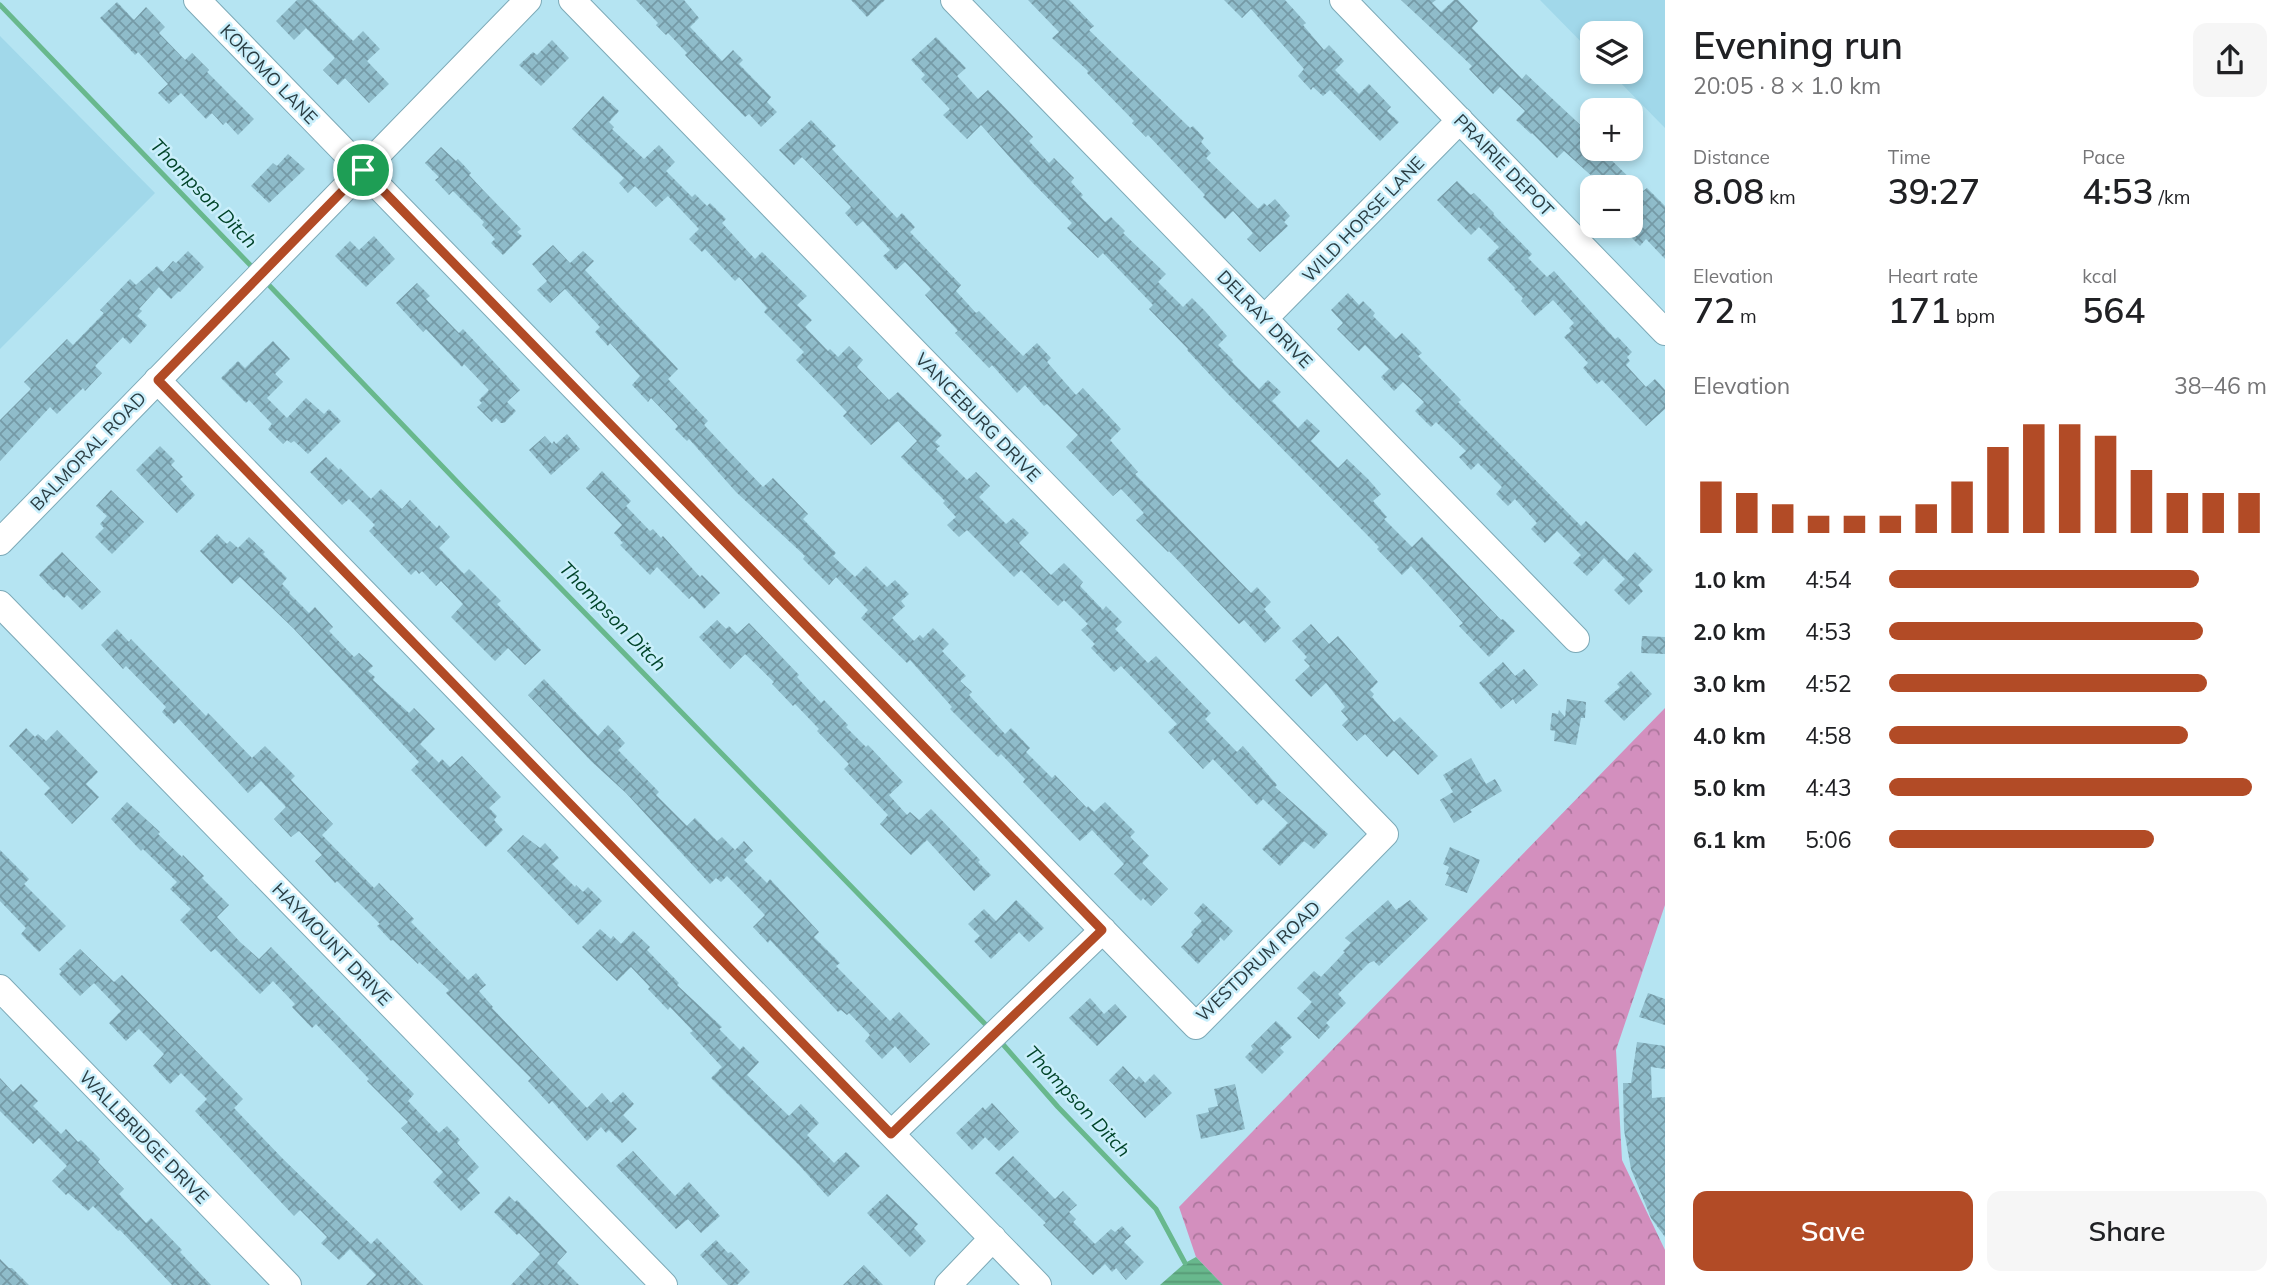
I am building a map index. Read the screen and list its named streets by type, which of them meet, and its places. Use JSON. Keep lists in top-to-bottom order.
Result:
{
  "streets": {
    "street": [
      "KOKOMO LANE",
      "PRAIRIE DEPOT",
      "WILD HORSE LANE",
      "DELRAY DRIVE",
      "VANCEBURG DRIVE",
      "BALMORAL ROAD",
      "HAYMOUNT DRIVE",
      "WESTDRUM ROAD",
      "WALLBRIDGE DRIVE"
    ]
  },
  "crossings": [
    ["KOKOMO LANE", "BALMORAL ROAD"],
    ["KOKOMO LANE", "WESTDRUM ROAD"],
    ["PRAIRIE DEPOT", "WILD HORSE LANE"],
    ["WILD HORSE LANE", "DELRAY DRIVE"],
    ["VANCEBURG DRIVE", "WESTDRUM ROAD"]
  ],
  "water": ["Thompson Ditch"],
  "page": {
    "heading": ["Evening run", "20:05 · 8 × 1.0 km"],
    "map_buttons": ["+", "−"],
    "stats": [
      ["Distance", "8.08 km"],
      ["Time", "39:27"],
      ["Pace", "4:53 /km"],
      ["Elevation", "72 m"],
      ["Heart rate", "171 bpm"],
      ["kcal", "564"]
    ],
    "chart": ["Elevation", "38–46 m"],
    "list": [
      {
        "name": "1.0 km",
        "note": "4:54"
      },
      {
        "name": "2.0 km",
        "note": "4:53"
      },
      {
        "name": "3.0 km",
        "note": "4:52"
      },
      {
        "name": "4.0 km",
        "note": "4:58"
      },
      {
        "name": "5.0 km",
        "note": "4:43"
      },
      {
        "name": "6.1 km",
        "note": "5:06"
      }
    ],
    "buttons": ["Save", "Share"]
  }
}
